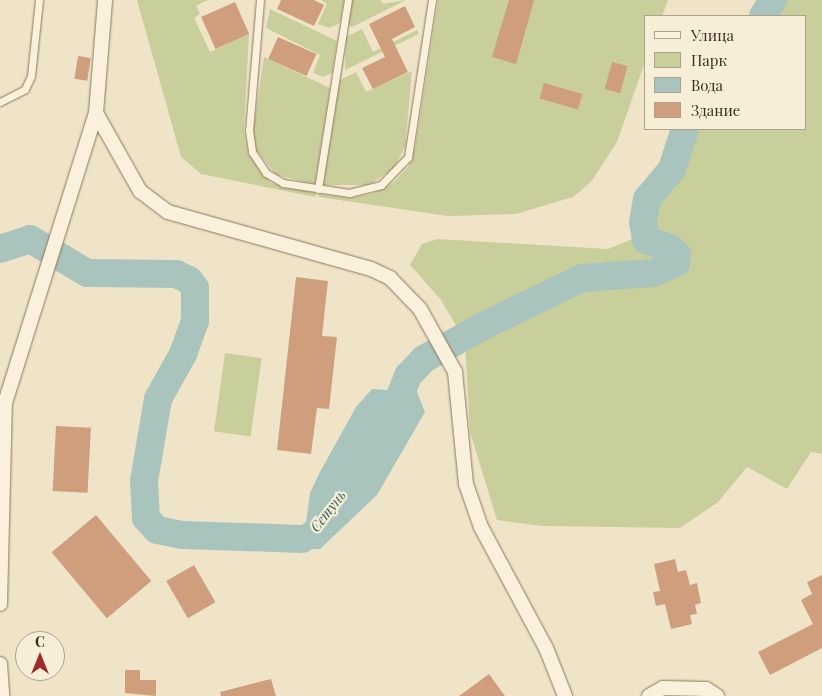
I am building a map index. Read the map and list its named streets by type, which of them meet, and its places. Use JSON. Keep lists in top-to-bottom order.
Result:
{
  "water": ["Сетунь"],
  "legend": [
    "Улица",
    "Парк",
    "Вода",
    "Здание"
  ],
  "north": "top"
}
